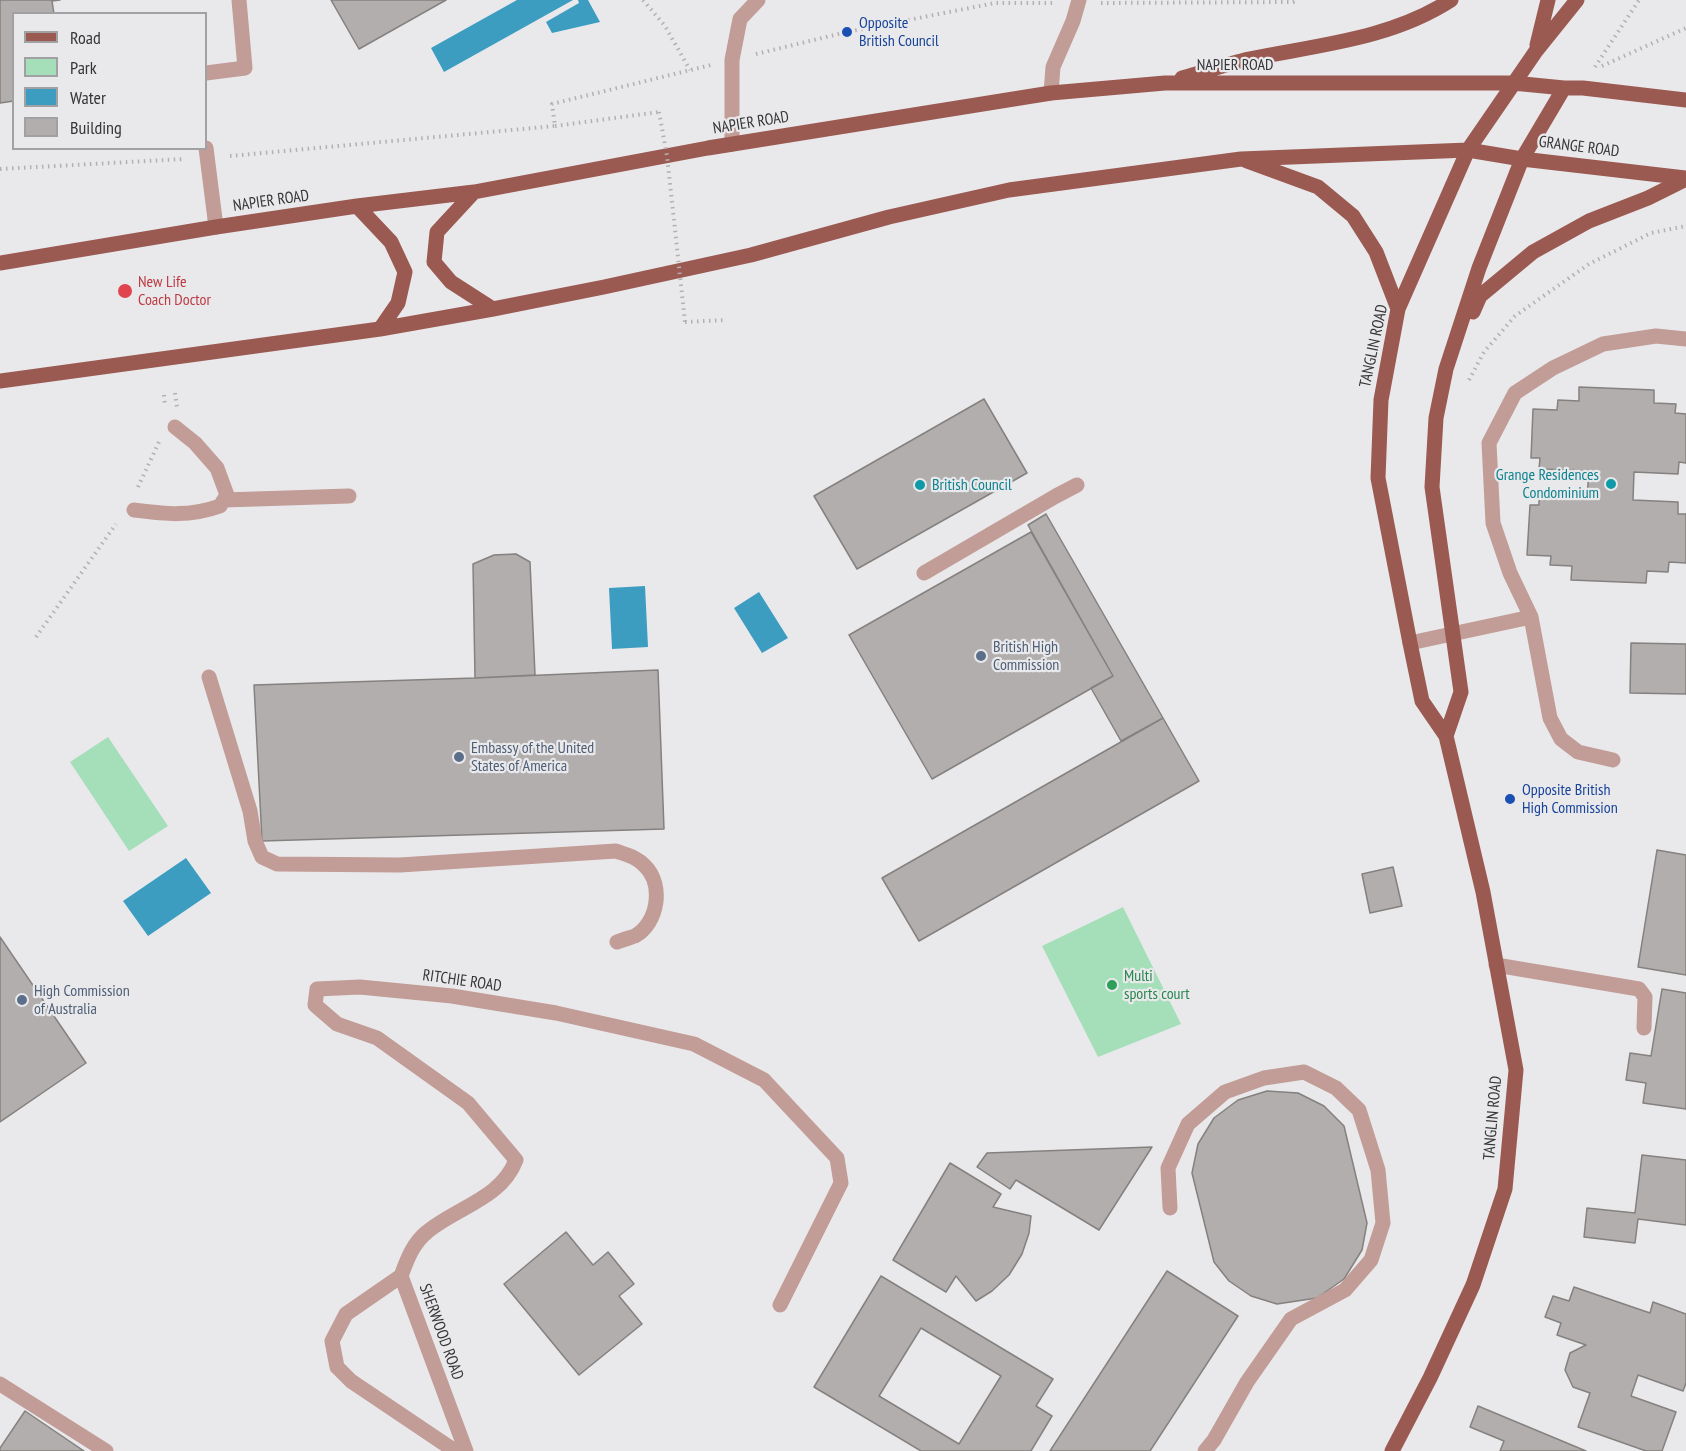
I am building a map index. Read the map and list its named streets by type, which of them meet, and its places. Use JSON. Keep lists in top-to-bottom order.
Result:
{
  "streets": {
    "main road": ["NAPIER ROAD", "GRANGE ROAD", "TANGLIN ROAD"],
    "street": ["RITCHIE ROAD", "SHERWOOD ROAD"]
  },
  "crossings": [
    ["NAPIER ROAD", "TANGLIN ROAD"],
    ["GRANGE ROAD", "TANGLIN ROAD"],
    ["RITCHIE ROAD", "SHERWOOD ROAD"]
  ],
  "places": [
    "Opposite British Council",
    "New Life Coach Doctor",
    "Grange Residences Condominium",
    "British Council",
    "British High Commission",
    "Embassy of the United States of America",
    "Opposite British High Commission",
    "Multi sports court",
    "High Commission of Australia"
  ],
  "legend": [
    "Road",
    "Park",
    "Water",
    "Building"
  ]
}
